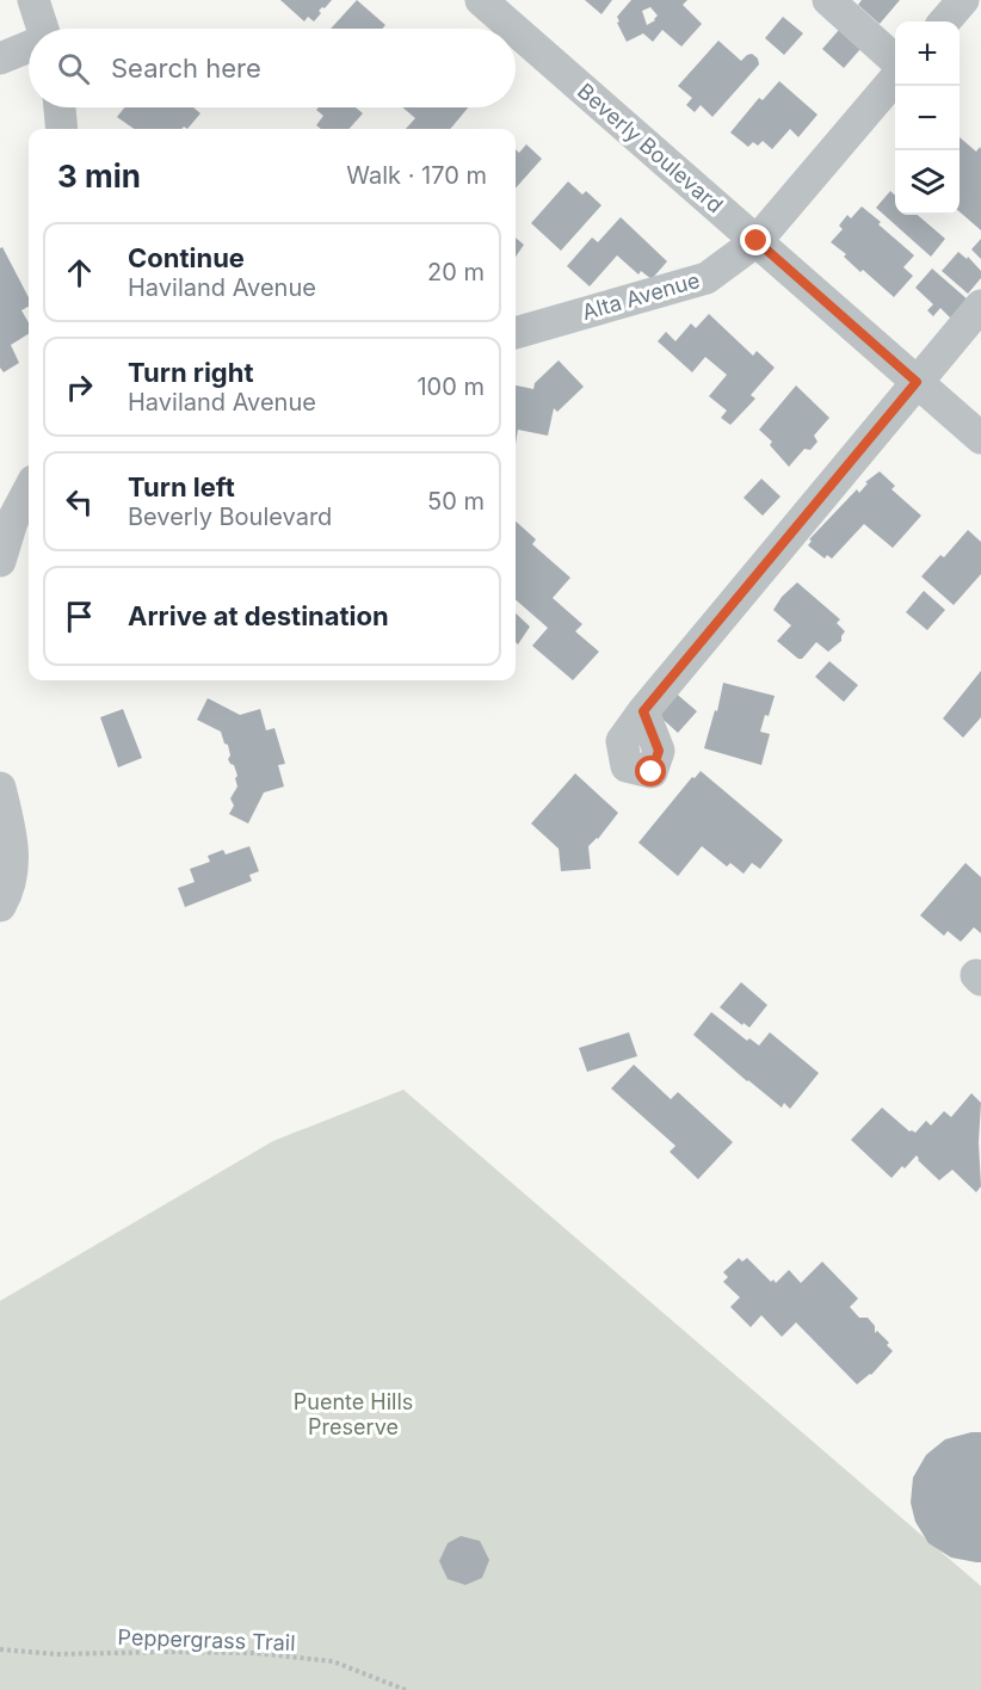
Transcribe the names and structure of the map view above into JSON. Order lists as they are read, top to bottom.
{
  "streets": {
    "street": ["Beverly Boulevard", "Alta Avenue"],
    "path": ["Peppergrass Trail"]
  },
  "crossings": [
    ["Beverly Boulevard", "Alta Avenue"]
  ],
  "parks": ["Puente Hills Preserve"],
  "page": {
    "map_buttons": ["+", "−"],
    "search": "Search here",
    "heading": ["3 min", "Walk · 170 m"],
    "list": [
      ["Continue", "Haviland Avenue", "20 m"],
      ["Turn right", "Haviland Avenue", "100 m"],
      ["Turn left", "Beverly Boulevard", "50 m"],
      "Arrive at destination"
    ]
  }
}
